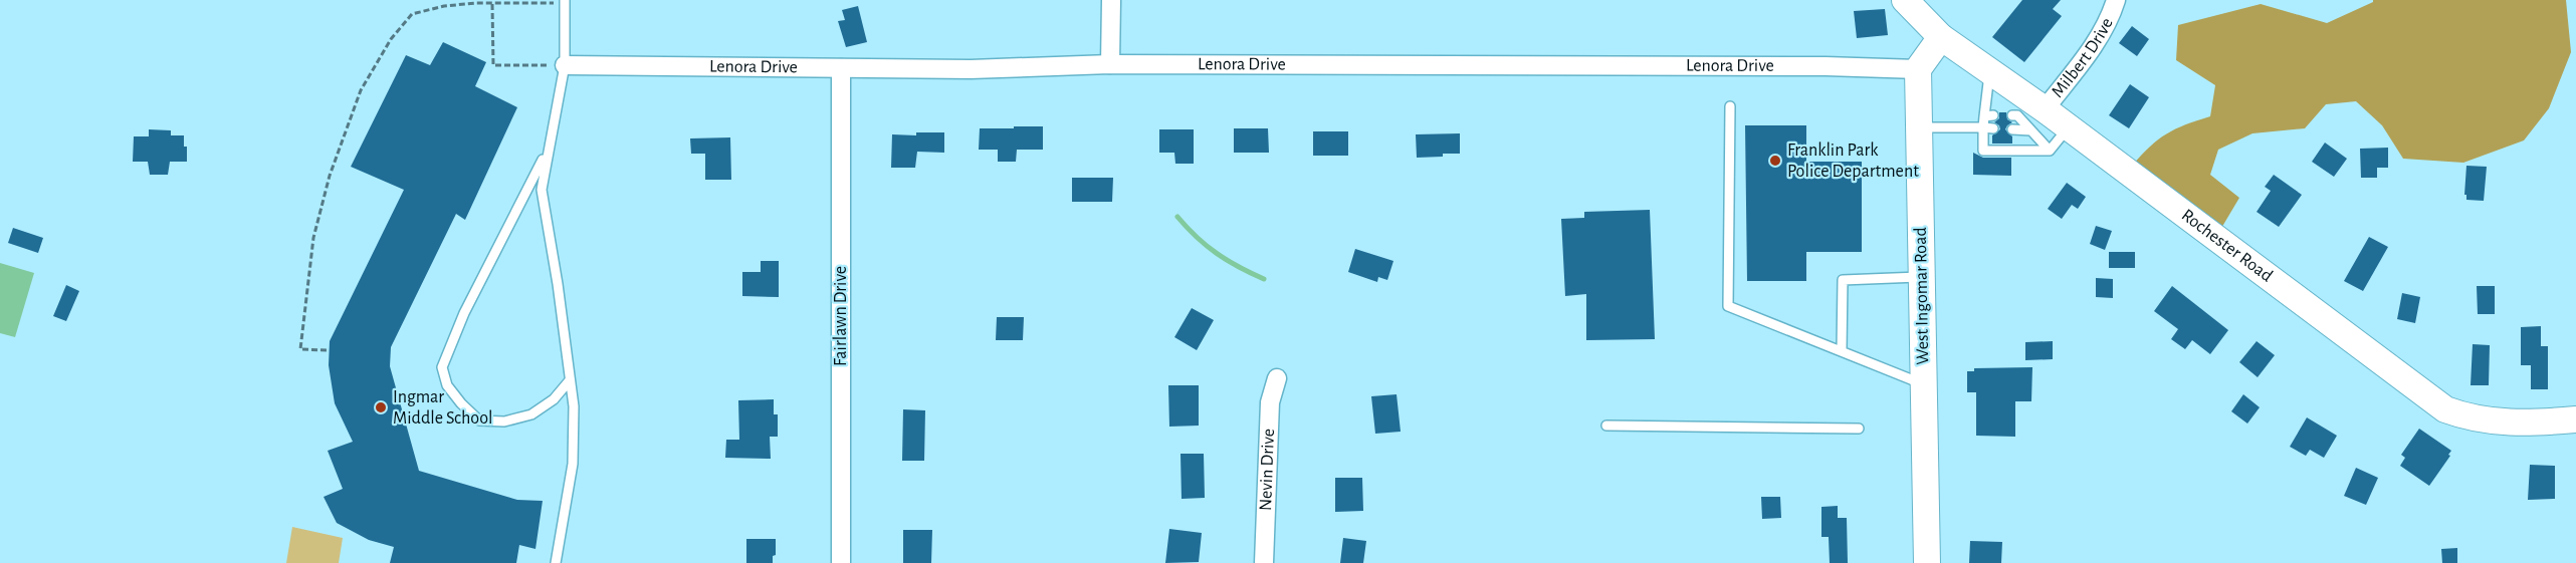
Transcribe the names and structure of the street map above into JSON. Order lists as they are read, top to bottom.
{
  "streets": {
    "street": [
      "Milbert Drive",
      "Lenora Drive",
      "Rochester Road",
      "West Ingomar Road",
      "Fairlawn Drive",
      "Nevin Drive"
    ]
  },
  "crossings": [
    ["Milbert Drive", "Rochester Road"],
    ["Lenora Drive", "West Ingomar Road"],
    ["Lenora Drive", "Fairlawn Drive"]
  ],
  "places": ["Franklin Park Police Department", "Ingmar Middle School"]
}
